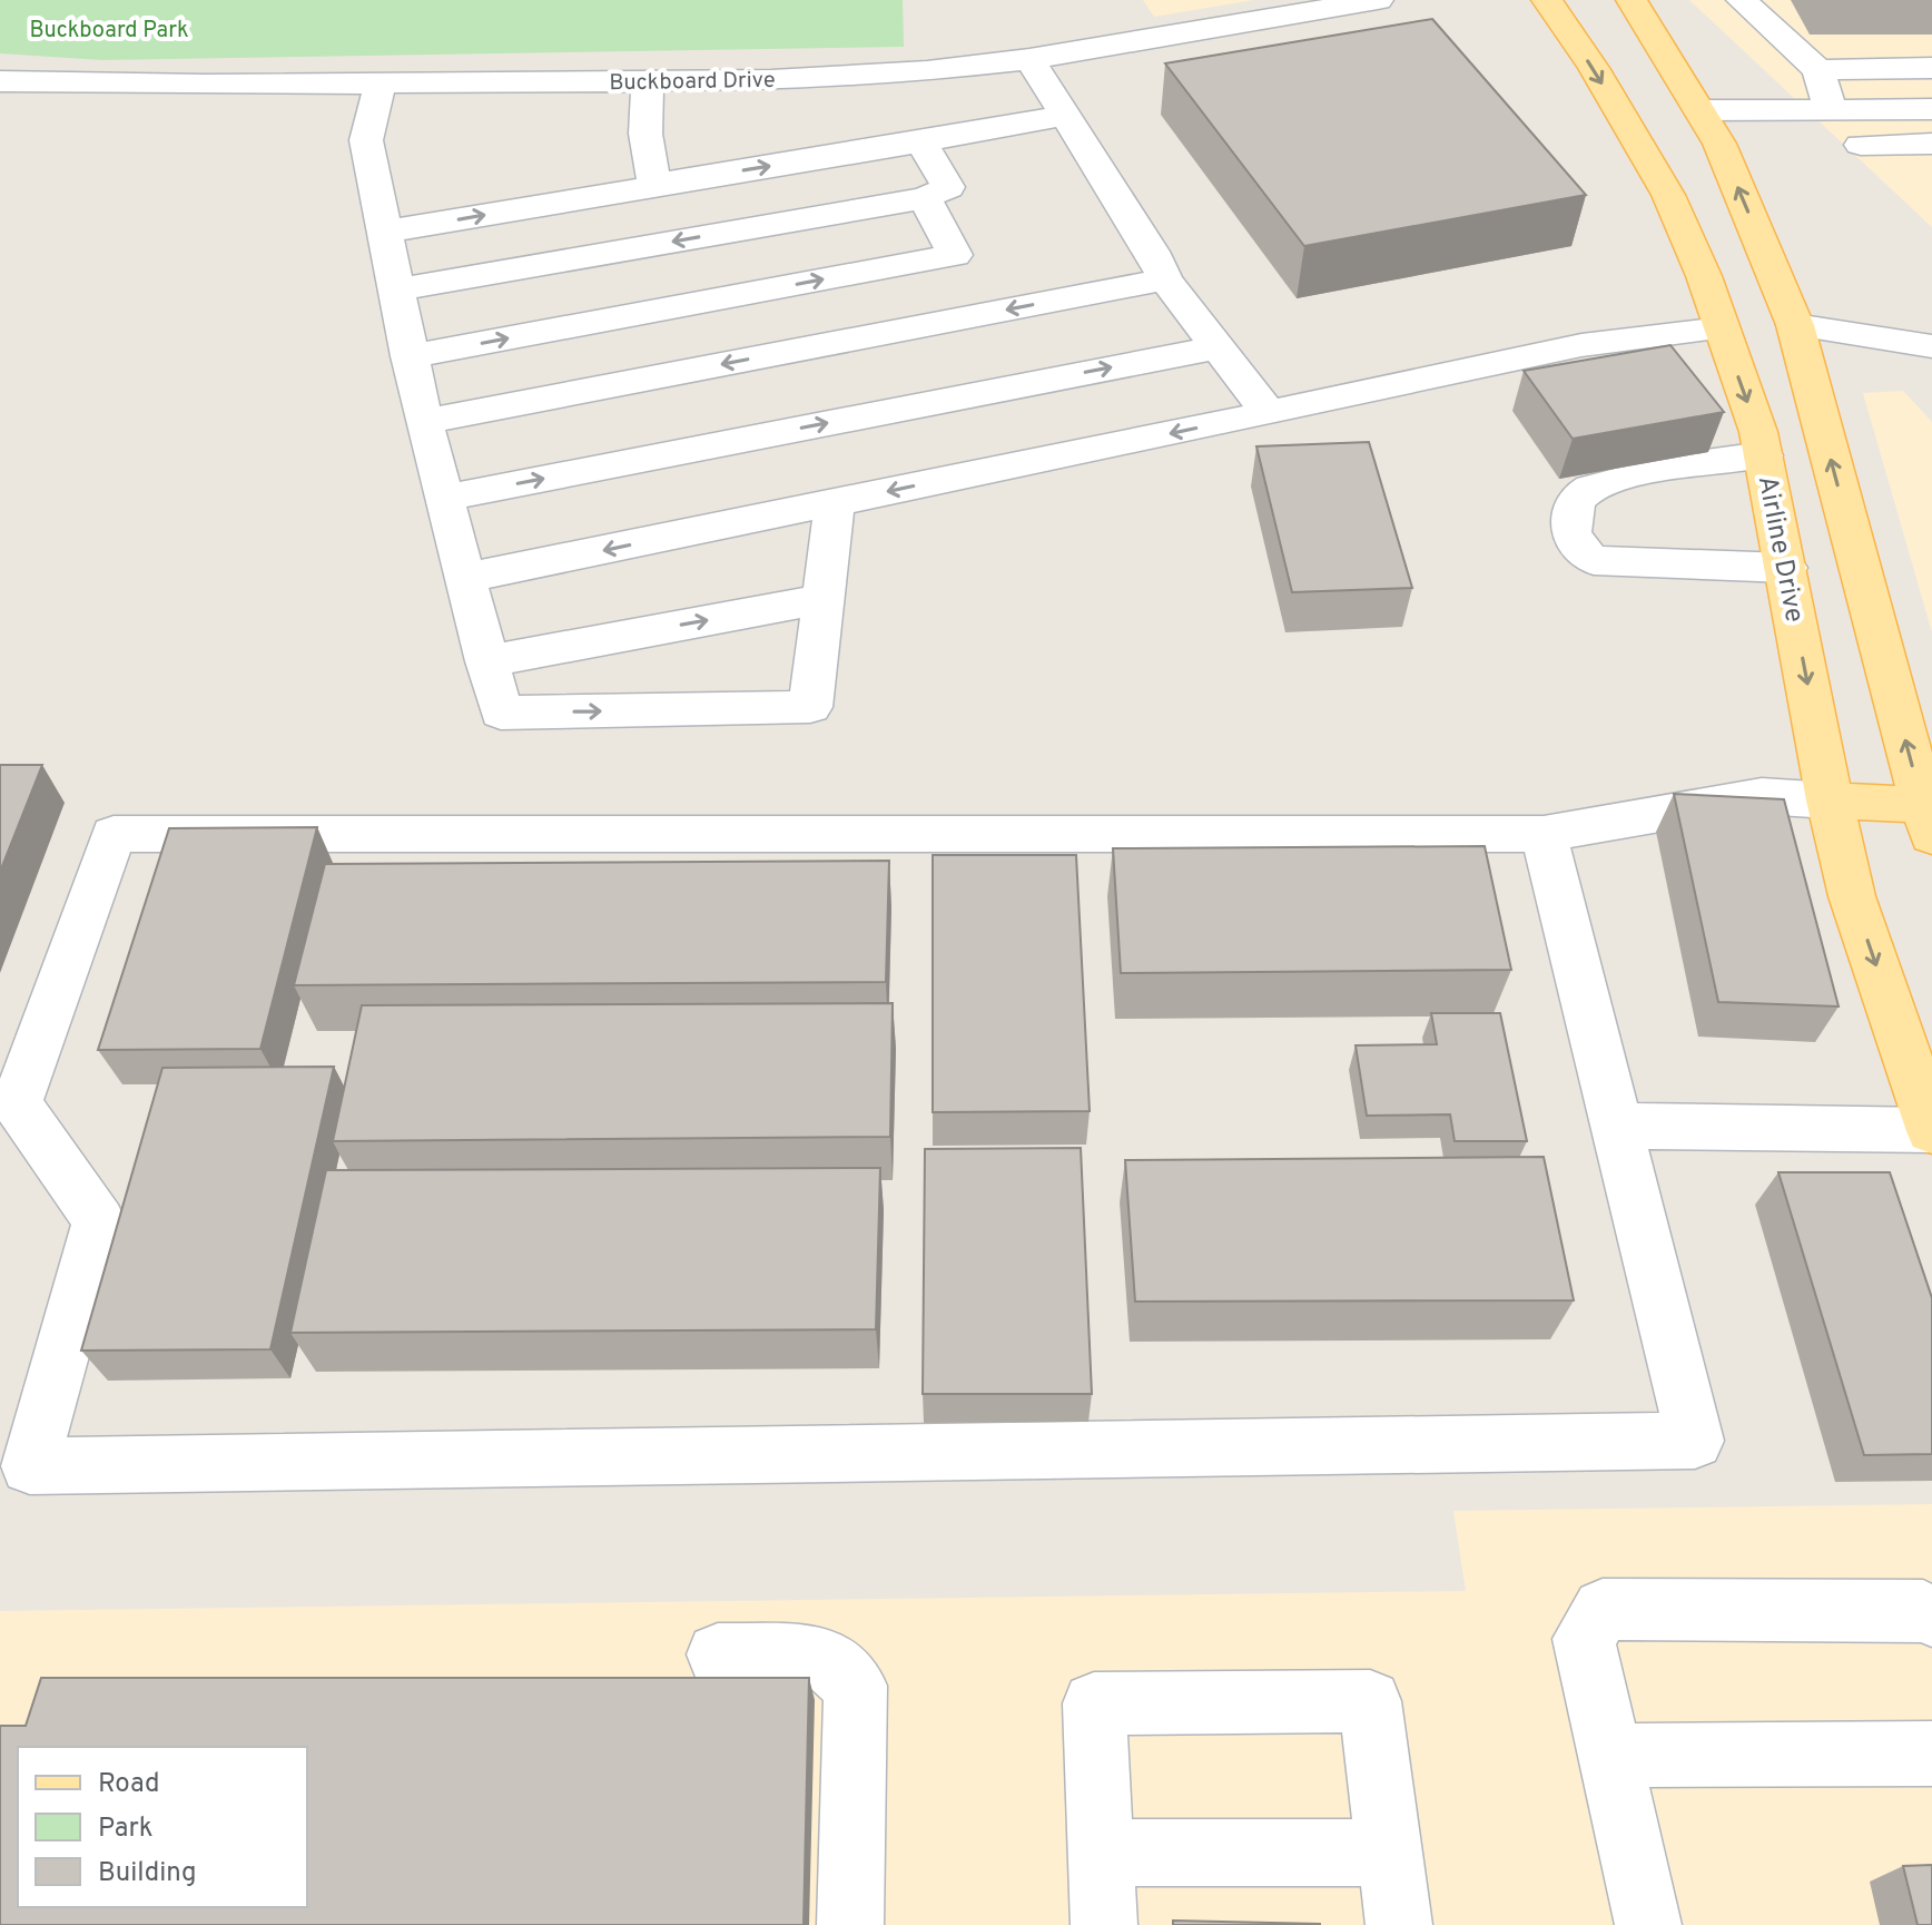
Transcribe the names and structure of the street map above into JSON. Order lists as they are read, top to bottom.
{
  "streets": {
    "main road": ["Airline Drive"],
    "street": ["Buckboard Drive"]
  },
  "parks": ["Buckboard Park"],
  "legend": ["Road", "Park", "Building"]
}
